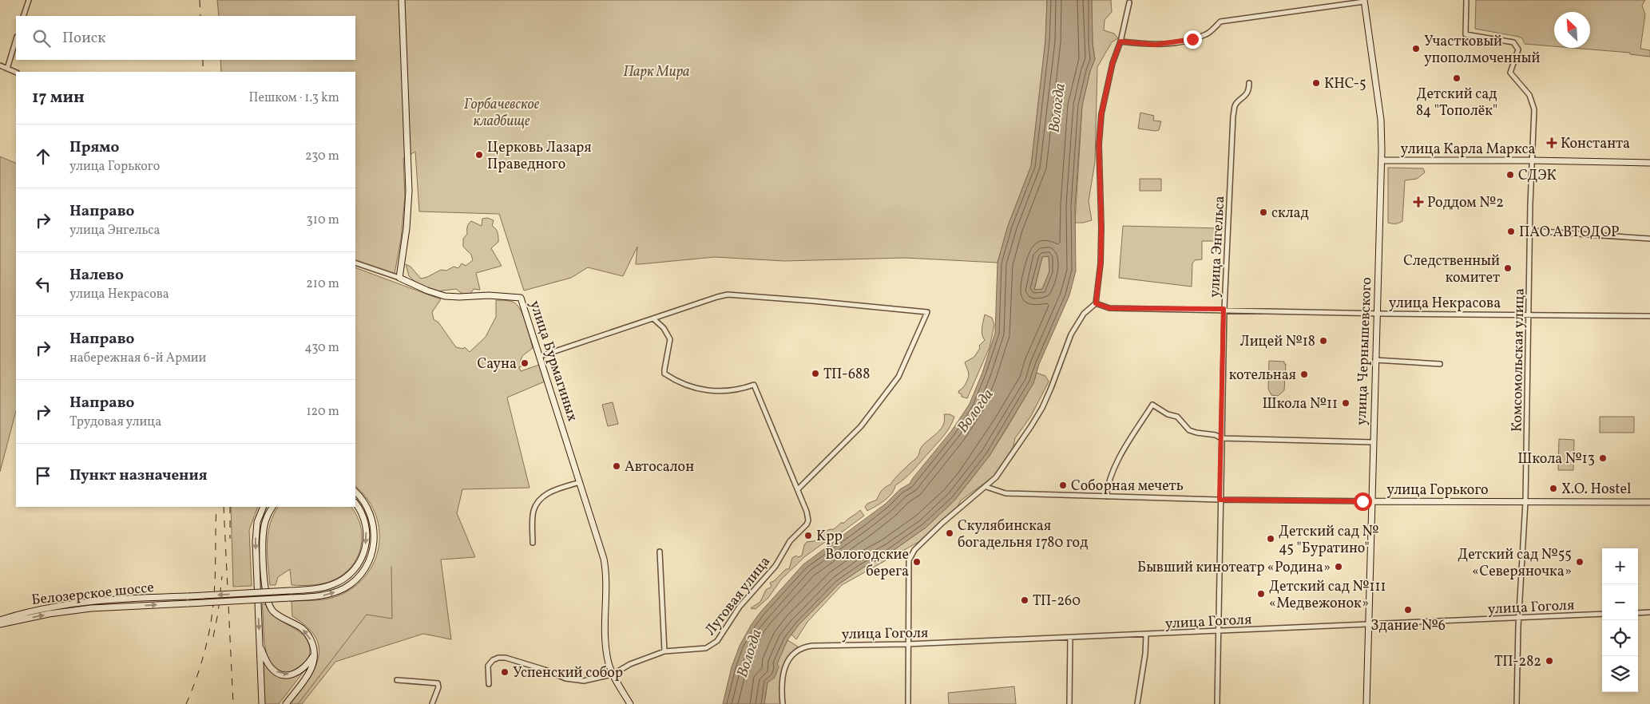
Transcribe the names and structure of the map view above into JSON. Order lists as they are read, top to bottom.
{
  "streets": {
    "main road": [
      "улица Карла Маркса",
      "улица Чернышевского",
      "улица Бурмагиных",
      "улица Горького",
      "Белозерское шоссе"
    ],
    "street": [
      "улица Энгельса",
      "улица Некрасова",
      "Комсомольская улица",
      "Луговая улица",
      "улица Гоголя"
    ]
  },
  "crossings": [
    ["улица Карла Маркса", "улица Чернышевского"],
    ["улица Карла Маркса", "Комсомольская улица"],
    ["улица Энгельса", "улица Некрасова"],
    ["улица Энгельса", "улица Горького"],
    ["улица Энгельса", "улица Гоголя"],
    ["улица Некрасова", "улица Чернышевского"],
    ["улица Некрасова", "Комсомольская улица"],
    ["улица Чернышевского", "улица Горького"],
    ["улица Чернышевского", "улица Гоголя"],
    ["Комсомольская улица", "улица Горького"],
    ["Комсомольская улица", "улица Гоголя"],
    ["улица Бурмагиных", "Луговая улица"]
  ],
  "water": ["Вологда"],
  "parks": ["Парк Мира", "Горбачевское кладбище"],
  "places": {
    "other": [
      "Участковый упополмоченный",
      "Детский сад 84 \"Тополёк\"",
      "КНС-5",
      "Церковь Лазаря Праведного",
      "СДЭК",
      "склад",
      "ПАО АВТОДОР",
      "Следственный комитет",
      "Лицей №18",
      "Сауна",
      "ТП-688",
      "котельная",
      "Школа №11",
      "Школа №13",
      "Автосалон",
      "Соборная мечеть",
      "X.O. Hostel",
      "Скулябинская богадельня 1780 год",
      "Kpp",
      "Детский сад № 45 \"Буратино\"",
      "Вологодские берега",
      "Детский сад №55 «Северяночка»",
      "Бывший кинотеатр «Родина»",
      "Детский сад №111 «Медвежонок»",
      "ТП-260",
      "Здание №6",
      "ТП-282",
      "Успенский собор"
    ],
    "health": ["Константа", "Роддом №2"]
  },
  "north": "top left",
  "page": {
    "search": "Поиск",
    "heading": ["17 мин", "Пешком · 1.3 km"],
    "list": [
      ["Прямо", "улица Горького", "230 m"],
      ["Направо", "улица Энгельса", "310 m"],
      ["Налево", "улица Некрасова", "210 m"],
      ["Направо", "набережная 6-й Армии", "430 m"],
      ["Направо", "Трудовая улица", "120 m"],
      "Пункт назначения"
    ],
    "map_buttons": ["+", "−"]
  }
}
